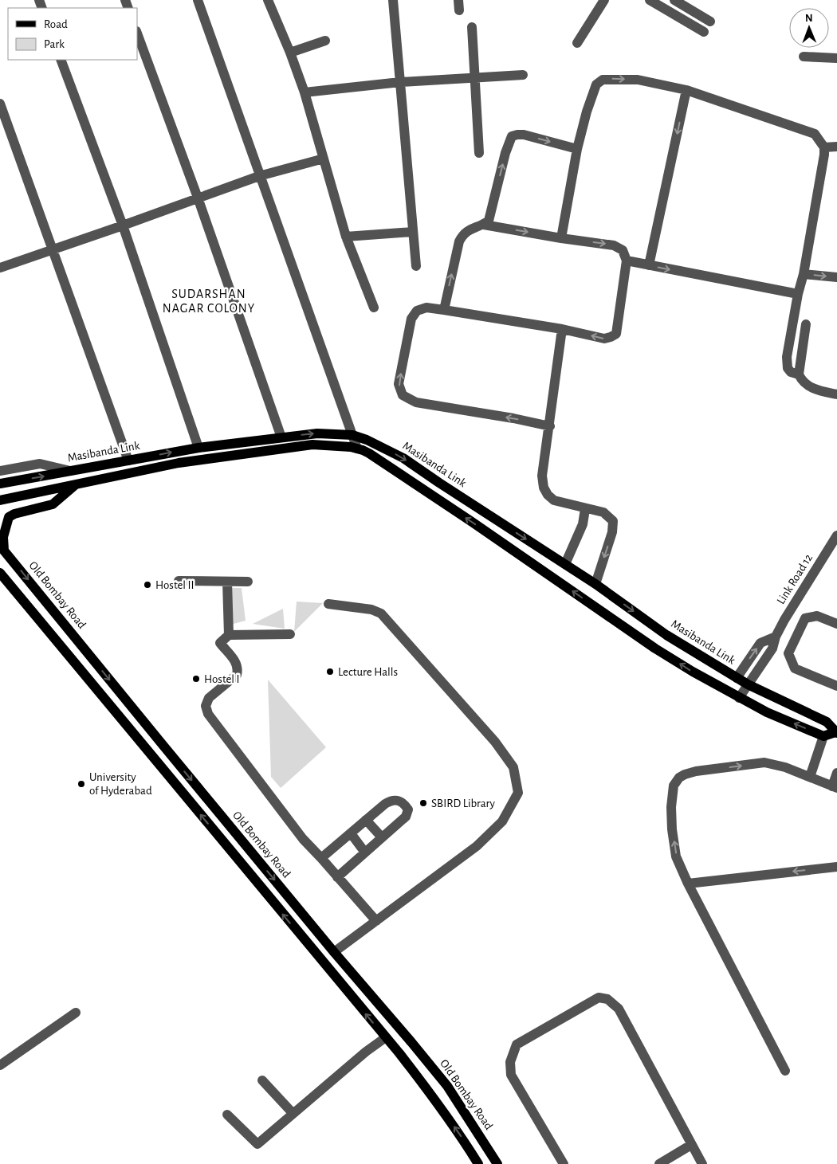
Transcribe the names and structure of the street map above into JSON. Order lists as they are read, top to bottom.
{
  "streets": {
    "main road": ["Masibanda Link", "Old Bombay Road"],
    "street": ["Link Road 12"]
  },
  "crossings": [
    ["Masibanda Link", "Link Road 12"]
  ],
  "districts": ["SUDARSHAN NAGAR COLONY"],
  "places": [
    "Hostel II",
    "Lecture Halls",
    "Hostel I",
    "University of Hyderabad",
    "SBIRD Library"
  ],
  "legend": ["Road", "Park"],
  "north": "top"
}
